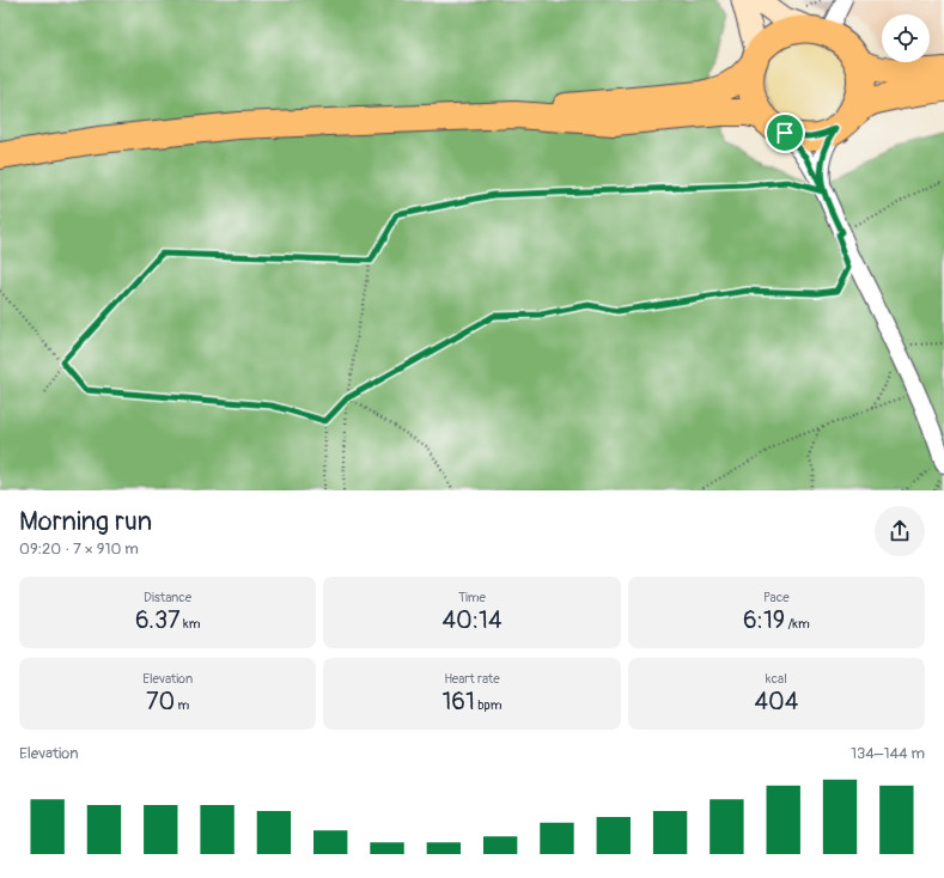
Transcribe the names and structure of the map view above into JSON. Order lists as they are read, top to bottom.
{
  "page": {
    "heading": ["Morning run", "09:20 · 7 × 910 m"],
    "stats": [
      ["Distance", "6.37 km"],
      ["Time", "40:14"],
      ["Pace", "6:19 /km"],
      ["Elevation", "70 m"],
      ["Heart rate", "161 bpm"],
      ["kcal", "404"]
    ],
    "chart": ["Elevation", "134–144 m"]
  }
}
